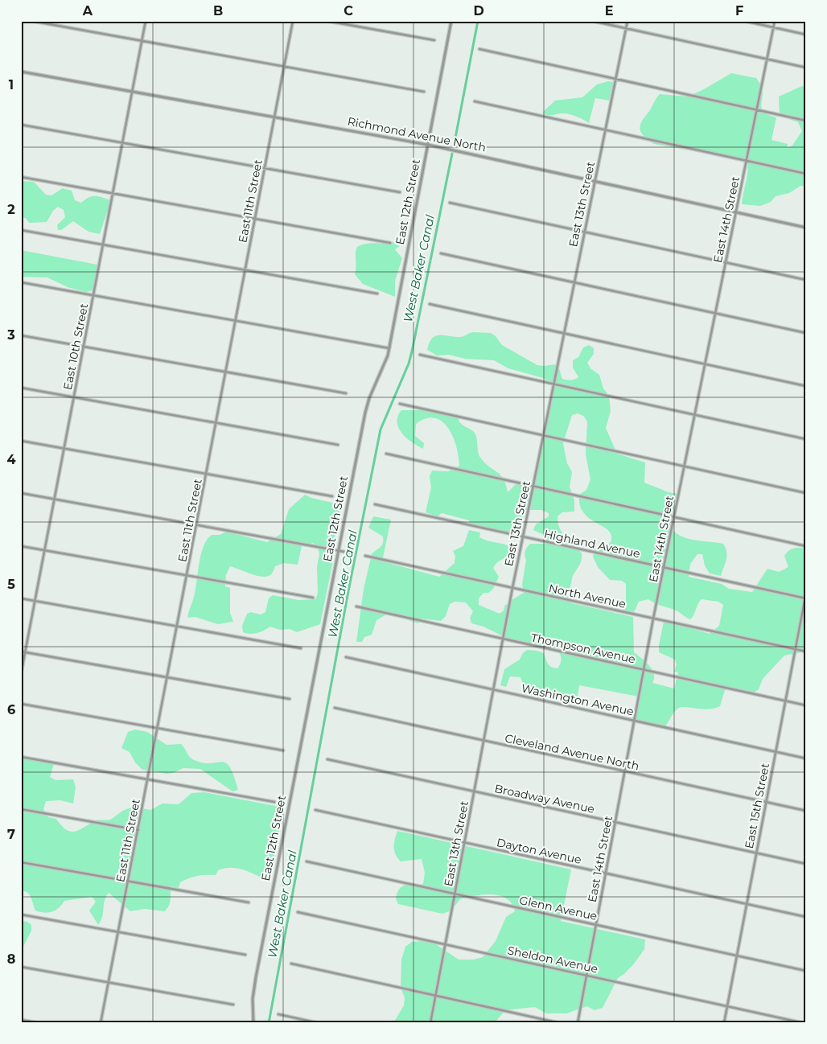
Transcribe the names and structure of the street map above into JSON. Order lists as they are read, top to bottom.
{
  "streets": {
    "street": [
      "Richmond Avenue North",
      "East 11th Street",
      "East 12th Street",
      "East 13th Street",
      "East 14th Street",
      "East 10th Street",
      "Highland Avenue",
      "North Avenue",
      "Thompson Avenue",
      "Washington Avenue",
      "Cleveland Avenue North",
      "Broadway Avenue",
      "East 15th Street",
      "Dayton Avenue",
      "Glenn Avenue",
      "Sheldon Avenue"
    ]
  },
  "crossings": [
    ["Richmond Avenue North", "East 11th Street"],
    ["Richmond Avenue North", "East 12th Street"],
    ["Richmond Avenue North", "East 13th Street"],
    ["Richmond Avenue North", "East 14th Street"],
    ["Richmond Avenue North", "East 10th Street"],
    ["East 13th Street", "Highland Avenue"],
    ["East 13th Street", "North Avenue"],
    ["East 13th Street", "Thompson Avenue"],
    ["East 13th Street", "Washington Avenue"],
    ["East 13th Street", "Cleveland Avenue North"],
    ["East 13th Street", "Broadway Avenue"],
    ["East 13th Street", "Dayton Avenue"],
    ["East 13th Street", "Glenn Avenue"],
    ["East 13th Street", "Sheldon Avenue"],
    ["East 14th Street", "Highland Avenue"],
    ["East 14th Street", "North Avenue"],
    ["East 14th Street", "Thompson Avenue"],
    ["East 14th Street", "Washington Avenue"],
    ["East 14th Street", "Cleveland Avenue North"],
    ["East 14th Street", "Broadway Avenue"],
    ["East 14th Street", "Dayton Avenue"],
    ["East 14th Street", "Glenn Avenue"],
    ["East 14th Street", "Sheldon Avenue"],
    ["Highland Avenue", "East 15th Street"],
    ["North Avenue", "East 15th Street"],
    ["Thompson Avenue", "East 15th Street"],
    ["Washington Avenue", "East 15th Street"],
    ["Cleveland Avenue North", "East 15th Street"],
    ["Broadway Avenue", "East 15th Street"],
    ["East 15th Street", "Dayton Avenue"],
    ["East 15th Street", "Glenn Avenue"],
    ["East 15th Street", "Sheldon Avenue"]
  ],
  "water": ["West Baker Canal"],
  "grid": {
    "columns": [
      "A",
      "B",
      "C",
      "D",
      "E",
      "F"
    ],
    "rows": [
      "1",
      "2",
      "3",
      "4",
      "5",
      "6",
      "7",
      "8"
    ]
  }
}
